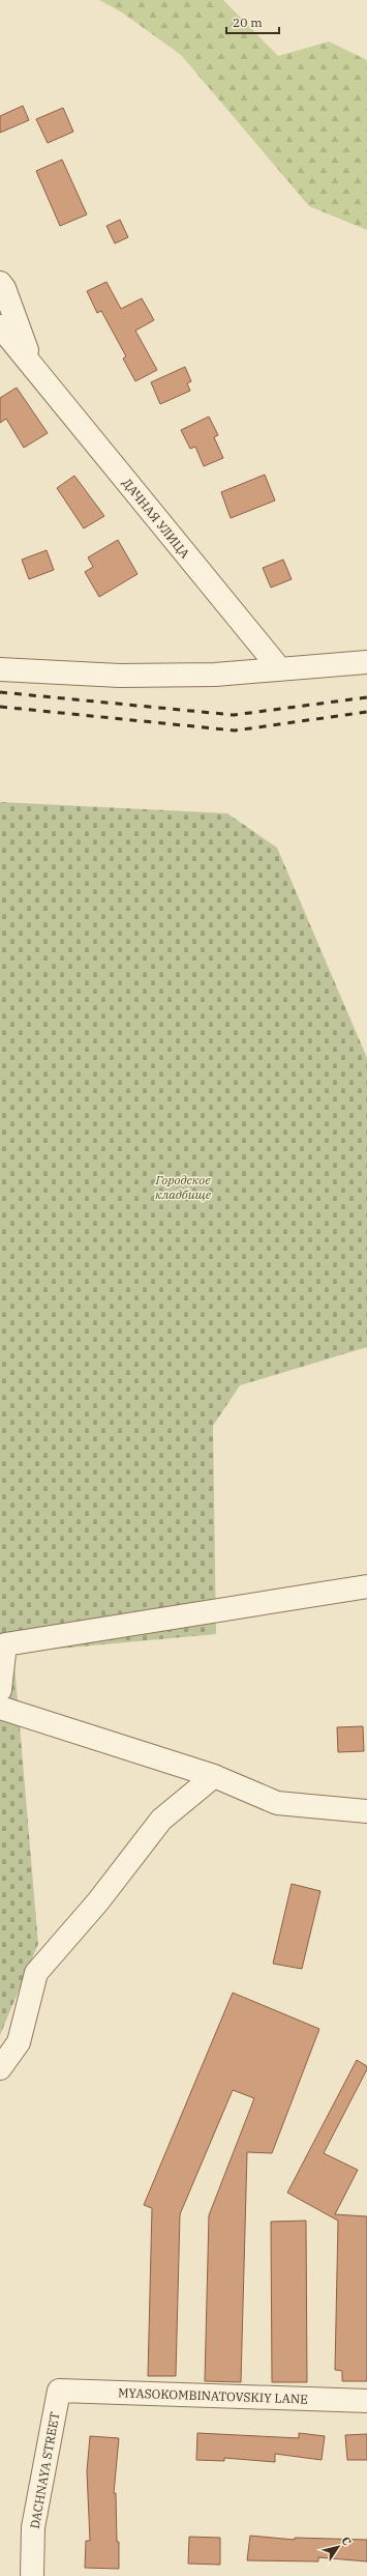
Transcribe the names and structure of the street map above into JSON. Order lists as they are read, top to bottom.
{
  "streets": {
    "street": ["ДАЧНАЯ УЛИЦА", "MYASOKOMBINATOVSKIY LANE", "DACHNAYA STREET"]
  },
  "crossings": [
    ["MYASOKOMBINATOVSKIY LANE", "DACHNAYA STREET"]
  ],
  "parks": ["Городское кладбище"],
  "scale_bar": "20 m",
  "north": "top right"
}
